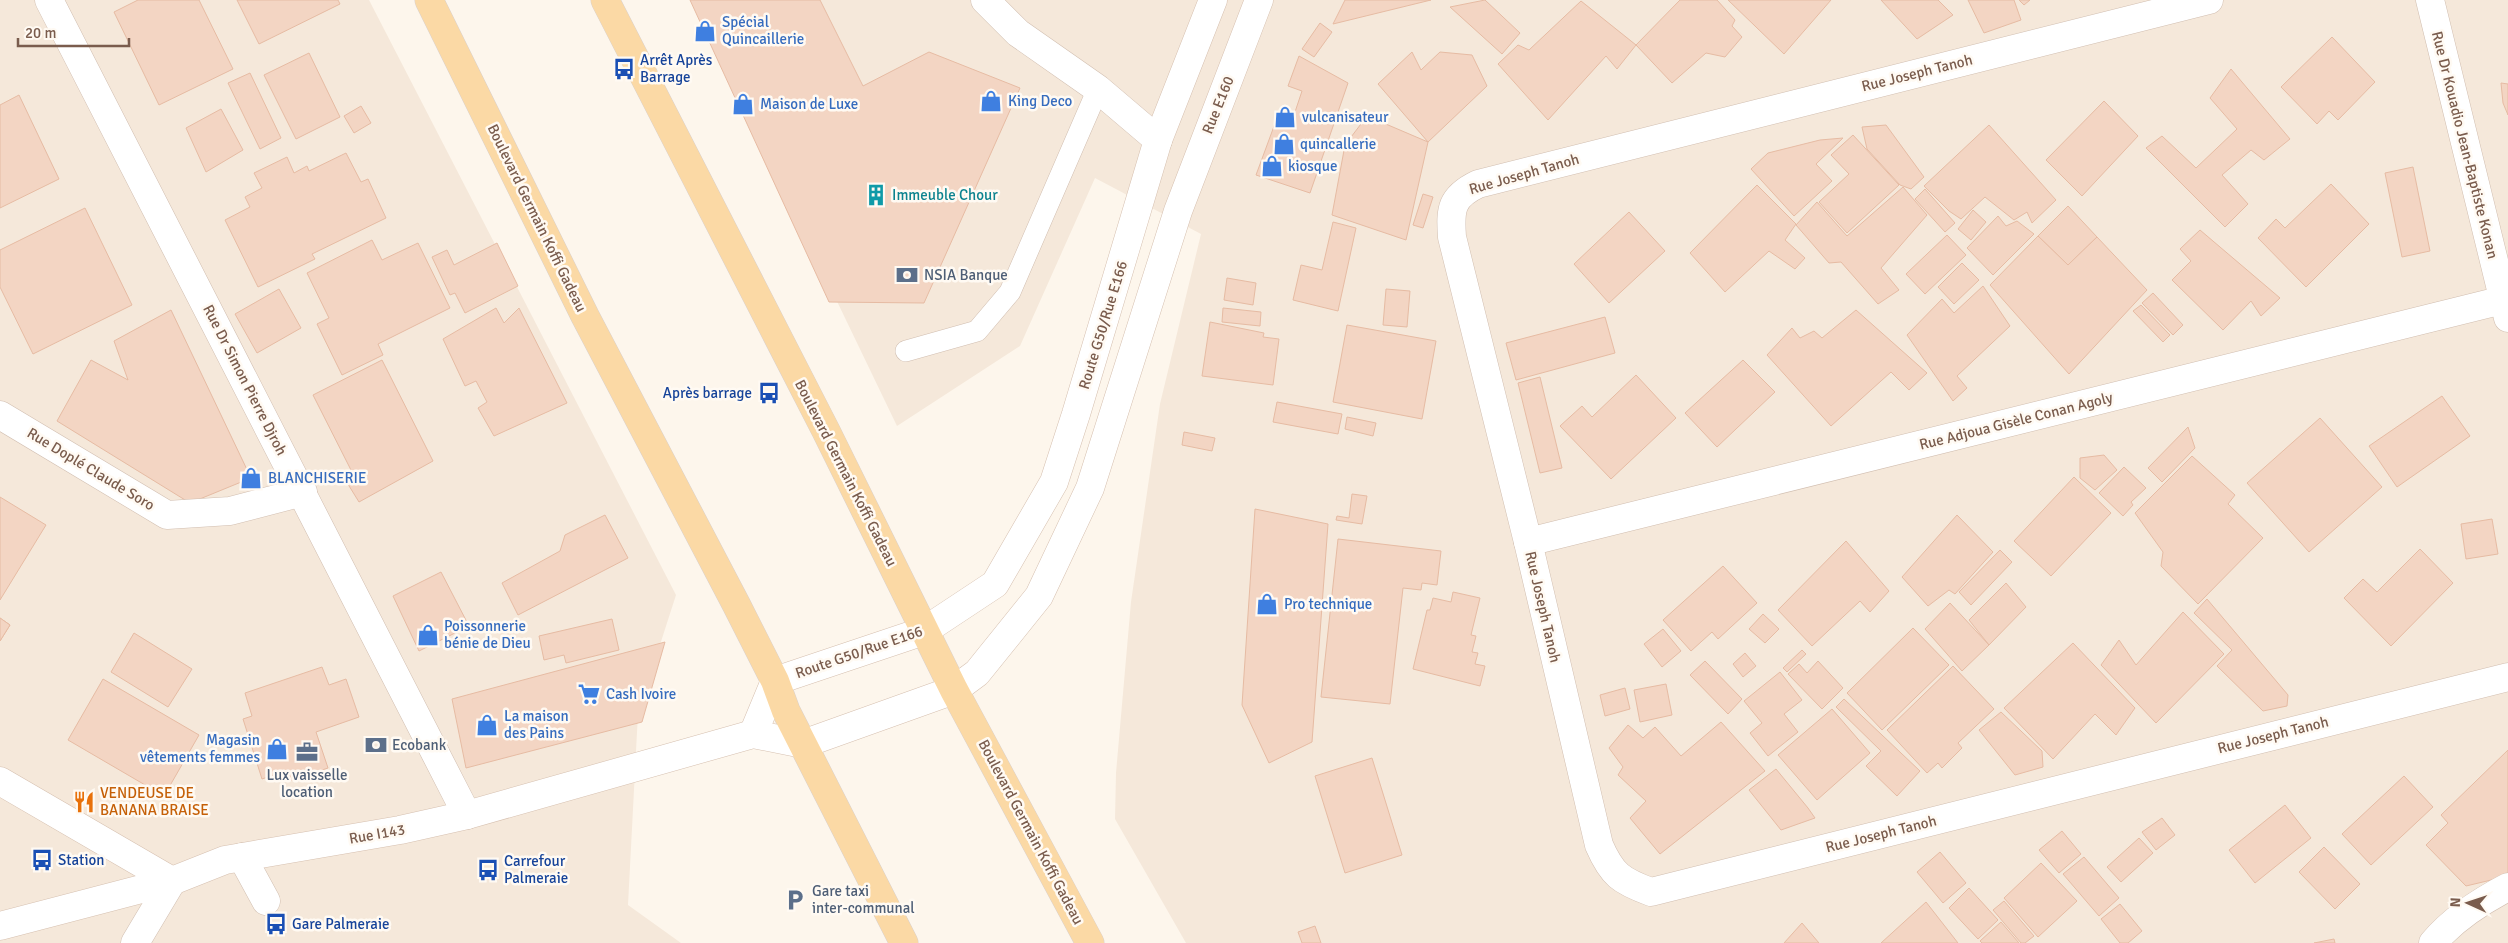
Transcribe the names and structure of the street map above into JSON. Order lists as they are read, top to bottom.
{
  "streets": {
    "main road": ["Boulevard Germain Koffi Gadeau"],
    "street": [
      "Rue Joseph Tanoh",
      "Rue E160",
      "Rue Dr Kouadio Jean-Baptiste Konan",
      "Route G50/Rue E166",
      "Rue Dr Simon Pierre Djroh",
      "Rue Adjoua Gisèle Conan Agoly",
      "Rue Doplé Claude Soro",
      "Rue I143"
    ]
  },
  "crossings": [
    ["Rue Joseph Tanoh", "Rue Adjoua Gisèle Conan Agoly"],
    ["Rue Dr Kouadio Jean-Baptiste Konan", "Rue Adjoua Gisèle Conan Agoly"],
    ["Boulevard Germain Koffi Gadeau", "Route G50/Rue E166"],
    ["Route G50/Rue E166", "Rue I143"],
    ["Rue Dr Simon Pierre Djroh", "Rue Doplé Claude Soro"],
    ["Rue Dr Simon Pierre Djroh", "Rue I143"]
  ],
  "places": {
    "shop": [
      "Spécial Quincaillerie",
      "King Deco",
      "Maison de Luxe",
      "vulcanisateur",
      "quincallerie",
      "kiosque",
      "BLANCHISERIE",
      "Pro technique",
      "Poissonnerie bénie de Dieu",
      "La maison des Pains",
      "Magasin vêtements femmes"
    ],
    "bus stop": [
      "Arrêt Après Barrage",
      "Après barrage",
      "Station",
      "Carrefour Palmeraie",
      "Gare Palmeraie"
    ],
    "building": ["Immeuble Chour"],
    "bank": ["NSIA Banque", "Ecobank"],
    "supermarket": ["Cash Ivoire"],
    "office": ["Lux vaisselle location"],
    "restaurant": ["VENDEUSE DE BANANA BRAISE"],
    "parking": ["Gare taxi inter-communal"]
  },
  "scale_bar": "20 m",
  "north": "left"
}
